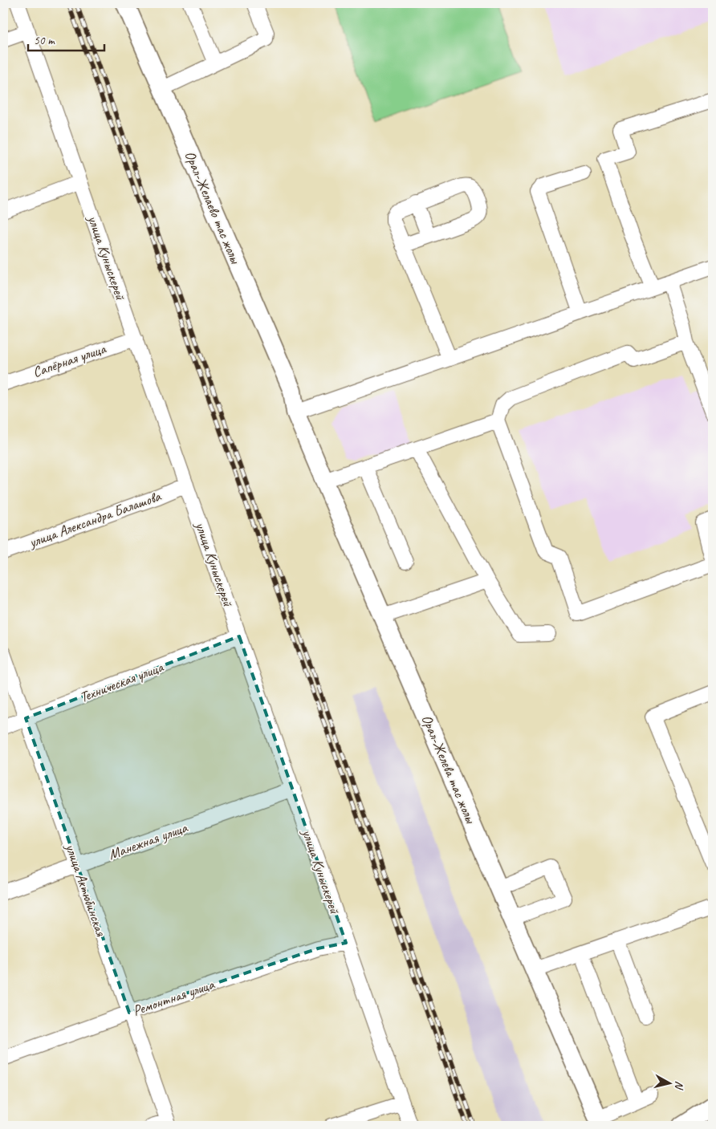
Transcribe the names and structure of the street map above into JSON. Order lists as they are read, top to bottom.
{
  "streets": {
    "main road": ["Орал-Желаево тас жолы", "Орал-Желева тас жолы"],
    "street": [
      "улица Куныскерей",
      "Сапёрная улица",
      "улица Александра Балашова",
      "Техническая улица",
      "Манежная улица",
      "улица Актюбинская",
      "Ремонтная улица"
    ]
  },
  "crossings": [
    ["Орал-Желаево тас жолы", "Орал-Желева тас жолы"],
    ["улица Куныскерей", "Сапёрная улица"],
    ["улица Куныскерей", "улица Александра Балашова"],
    ["улица Куныскерей", "Техническая улица"],
    ["улица Куныскерей", "Манежная улица"],
    ["улица Куныскерей", "Ремонтная улица"],
    ["Техническая улица", "улица Актюбинская"],
    ["Манежная улица", "улица Актюбинская"],
    ["улица Актюбинская", "Ремонтная улица"]
  ],
  "scale_bar": "50 m",
  "north": "right"
}
